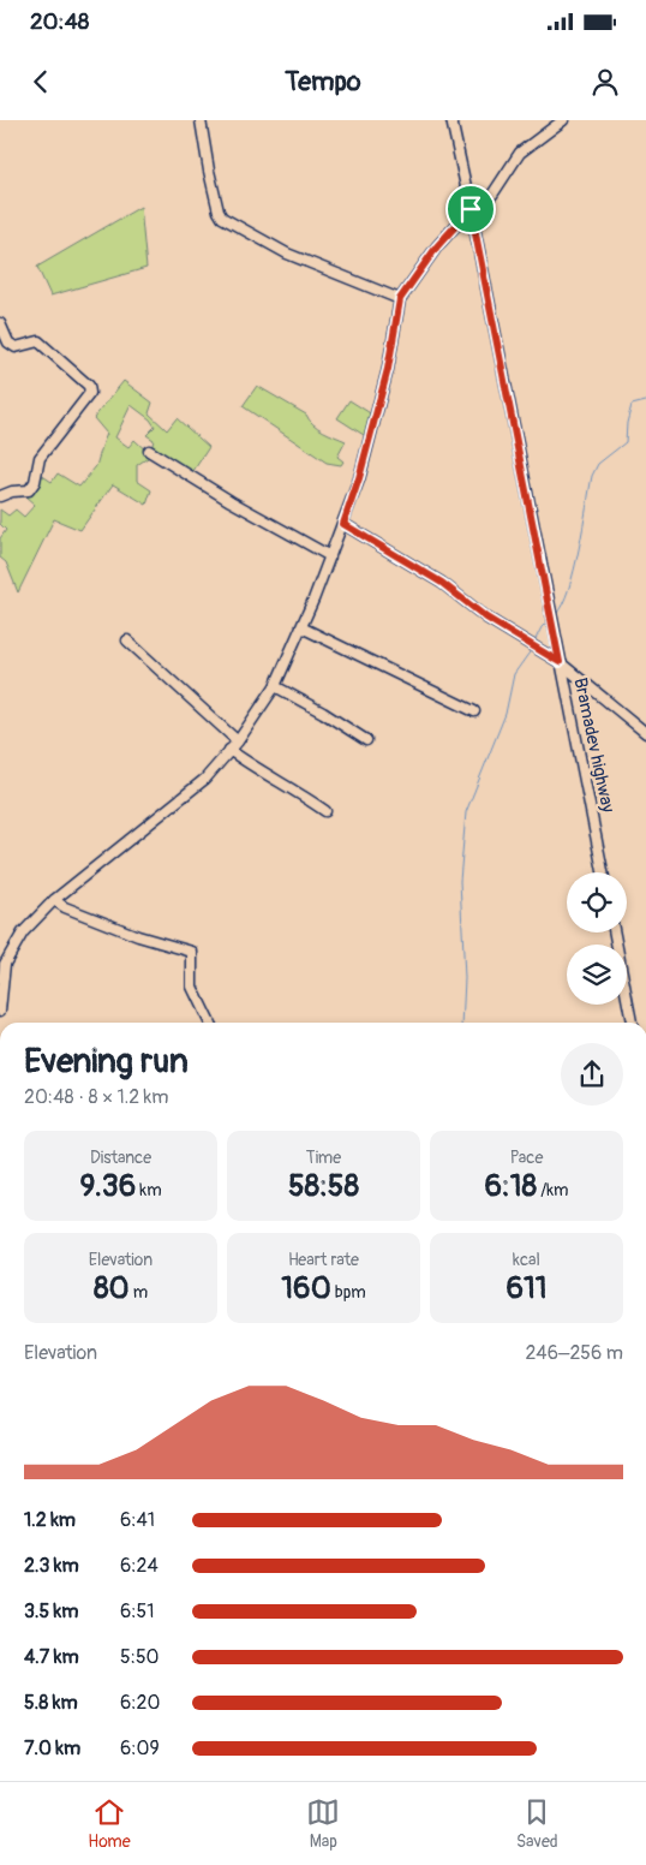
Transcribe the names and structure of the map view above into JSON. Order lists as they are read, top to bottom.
{
  "streets": {
    "street": ["Bramadev highway"]
  },
  "page": {
    "status": "20:48",
    "header": "Tempo",
    "heading": ["Evening run", "20:48 · 8 × 1.2 km"],
    "stats": [
      ["Distance", "9.36 km"],
      ["Time", "58:58"],
      ["Pace", "6:18 /km"],
      ["Elevation", "80 m"],
      ["Heart rate", "160 bpm"],
      ["kcal", "611"]
    ],
    "chart": ["Elevation", "246–256 m"],
    "list": [
      {
        "name": "1.2 km",
        "note": "6:41"
      },
      {
        "name": "2.3 km",
        "note": "6:24"
      },
      {
        "name": "3.5 km",
        "note": "6:51"
      },
      {
        "name": "4.7 km",
        "note": "5:50"
      },
      {
        "name": "5.8 km",
        "note": "6:20"
      },
      {
        "name": "7.0 km",
        "note": "6:09"
      }
    ],
    "tabs": ["Home", "Map", "Saved"]
  }
}
